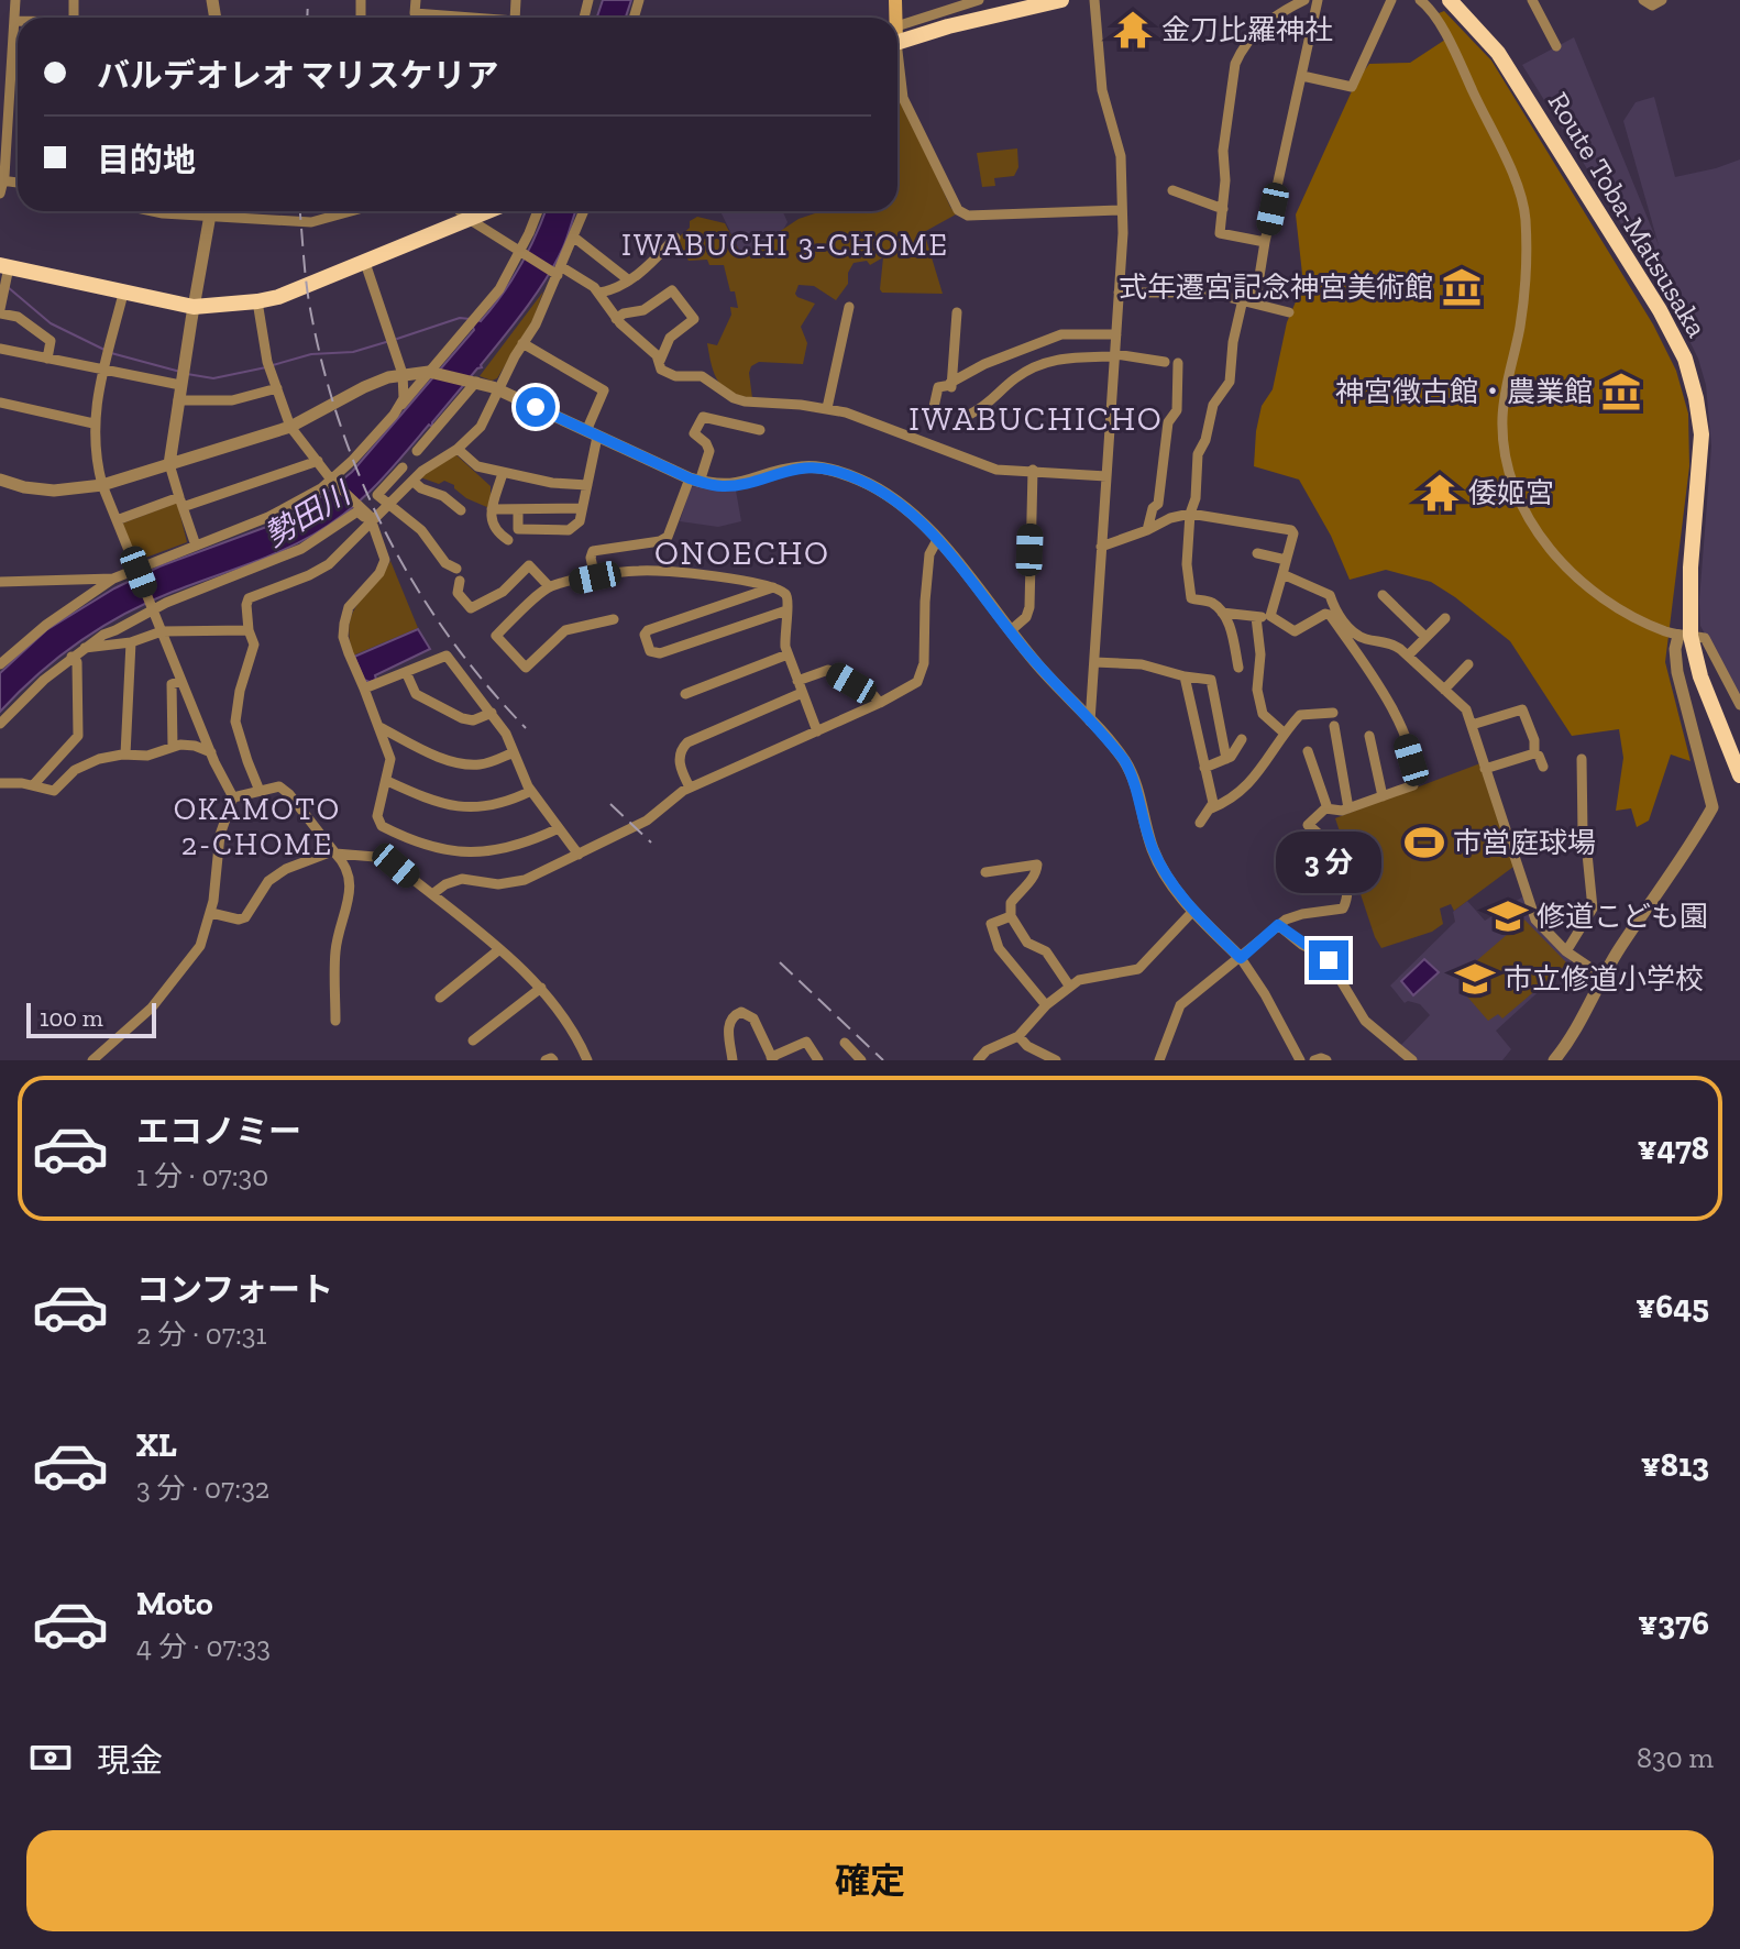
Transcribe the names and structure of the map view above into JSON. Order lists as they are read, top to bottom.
{
  "streets": {
    "main road": ["Route Toba-Matsusaka"]
  },
  "districts": [
    "IWABUCHI 3-CHOME",
    "IWABUCHICHO",
    "ONOECHO",
    "OKAMOTO 2-CHOME"
  ],
  "water": ["勢田川"],
  "places": {
    "temple": ["金刀比羅神社", "倭姬宮"],
    "museum": ["式年遷宮記念神宮美術館", "神宮徴古館・農業館"],
    "sports": ["市営庭球場"],
    "school or university": ["修道こども園", "市立修道小学校"]
  },
  "scale_bar": "100 m",
  "page": {
    "banner": ["バルデオレオ マリスケリア", "目的地"],
    "bubble": "3 分",
    "scale": "100 m",
    "list": [
      {
        "name": "エコノミー",
        "note": "1 分 · 07:30",
        "value": "¥478"
      },
      {
        "name": "コンフォート",
        "note": "2 分 · 07:31",
        "value": "¥645"
      },
      {
        "name": "XL",
        "note": "3 分 · 07:32",
        "value": "¥813"
      },
      {
        "name": "Moto",
        "note": "4 分 · 07:33",
        "value": "¥376"
      }
    ],
    "pay": ["現金", "830 m"],
    "buttons": "確定"
  }
}
